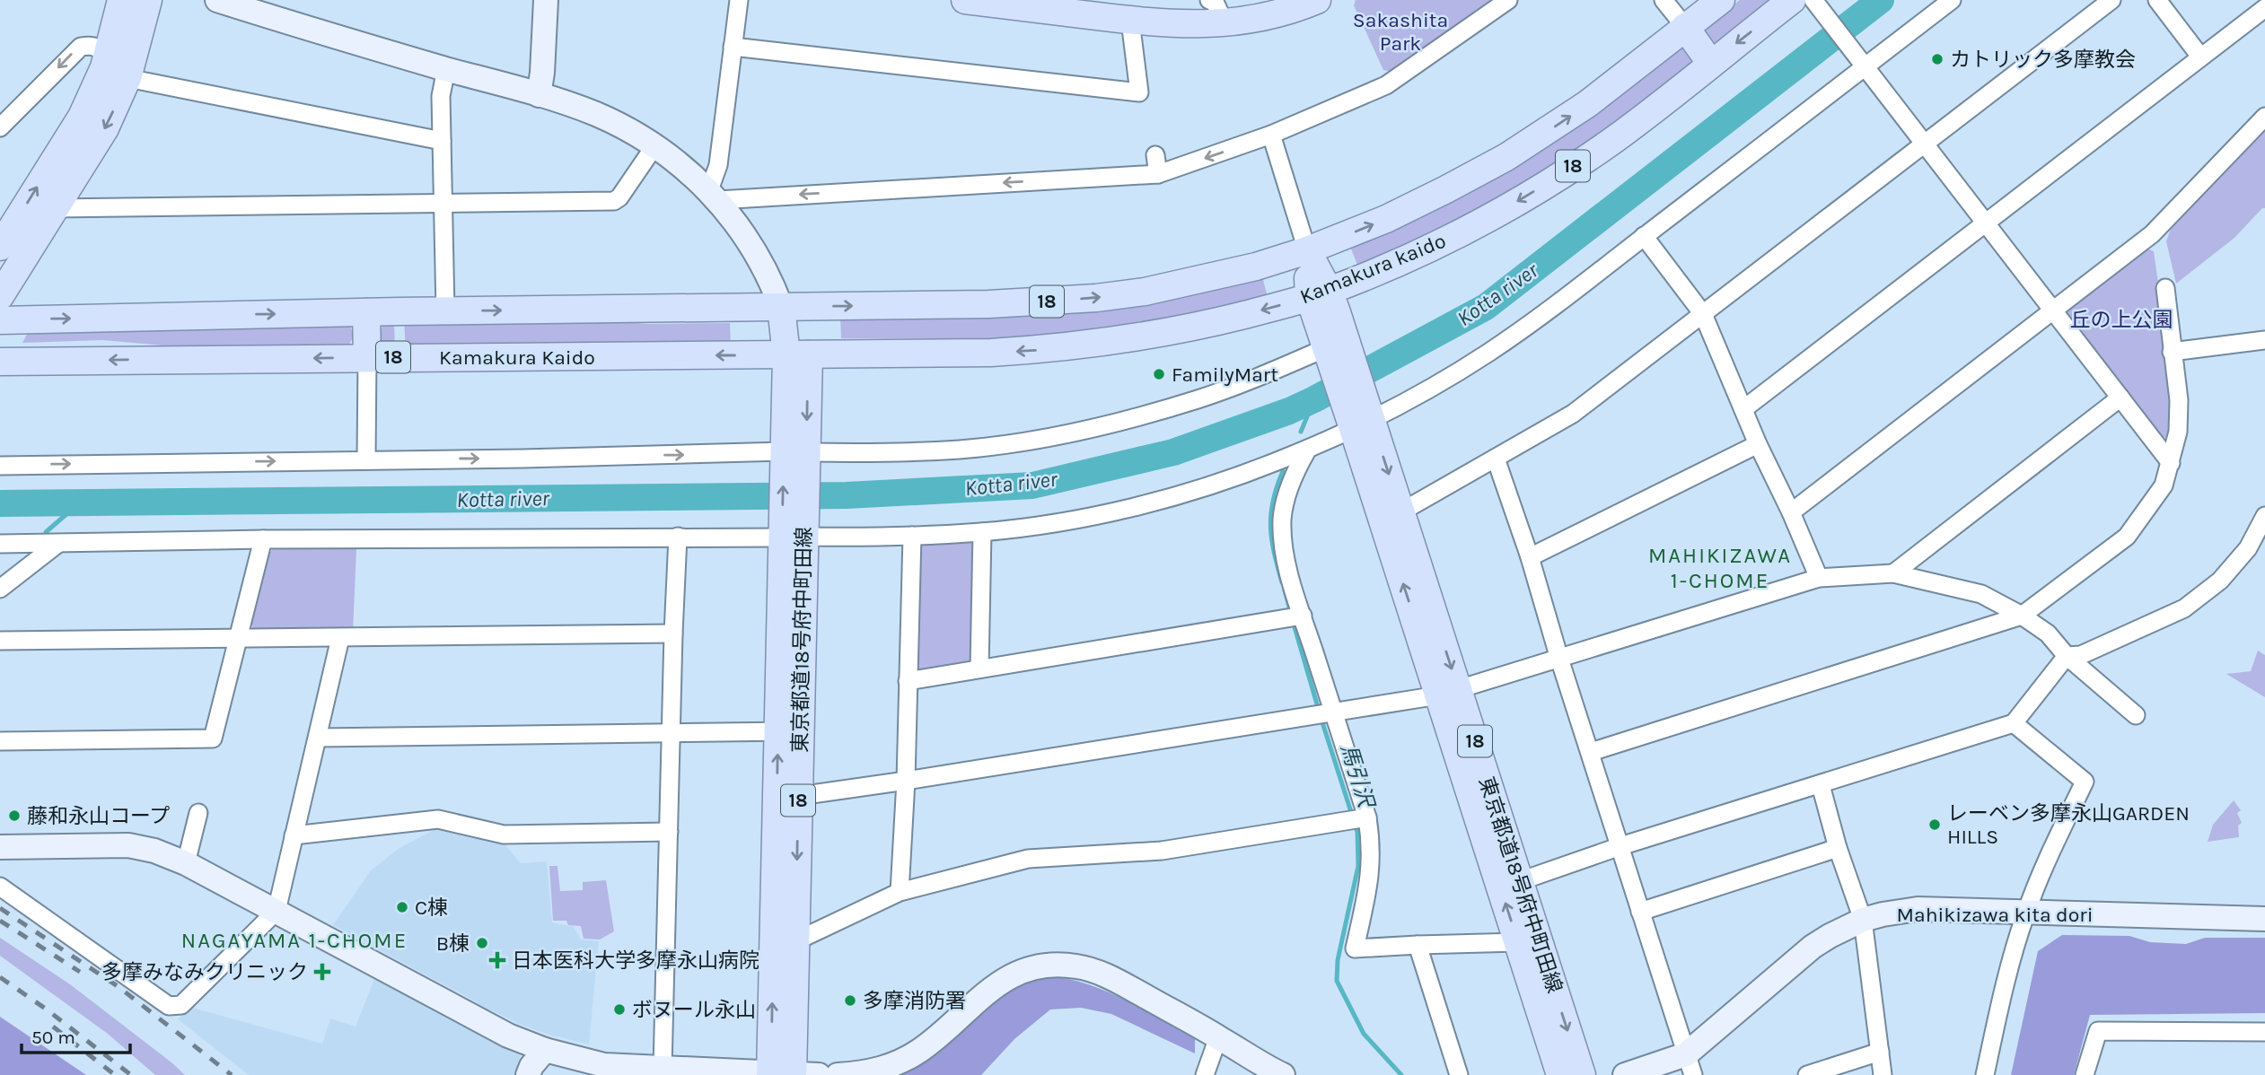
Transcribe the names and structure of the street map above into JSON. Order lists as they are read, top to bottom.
{
  "streets": {
    "main road": [
      "18",
      "Kamakura kaido",
      "Kamakura Kaido",
      "東京都道18号府中町田線"
    ],
    "street": ["Mahikizawa kita dori"]
  },
  "crossings": [
    ["18", "Kamakura kaido"],
    ["18", "東京都道18号府中町田線"],
    ["Kamakura kaido", "Kamakura Kaido"],
    ["Kamakura kaido", "東京都道18号府中町田線"],
    ["Kamakura Kaido", "東京都道18号府中町田線"]
  ],
  "districts": ["MAHIKIZAWA 1-CHOME", "NAGAYAMA 1-CHOME"],
  "water": ["Kotta river", "馬引沢"],
  "parks": ["Sakashita Park", "丘の上公園"],
  "places": {
    "other": [
      "カトリック多摩教会",
      "FamilyMart",
      "藤和永山コープ",
      "レーベン多摩永山GARDEN HILLS",
      "C棟",
      "B棟",
      "多摩消防署",
      "ボヌール永山"
    ],
    "health": ["日本医科大学多摩永山病院", "多摩みなみクリニック"]
  },
  "scale_bar": "50 m"
}
